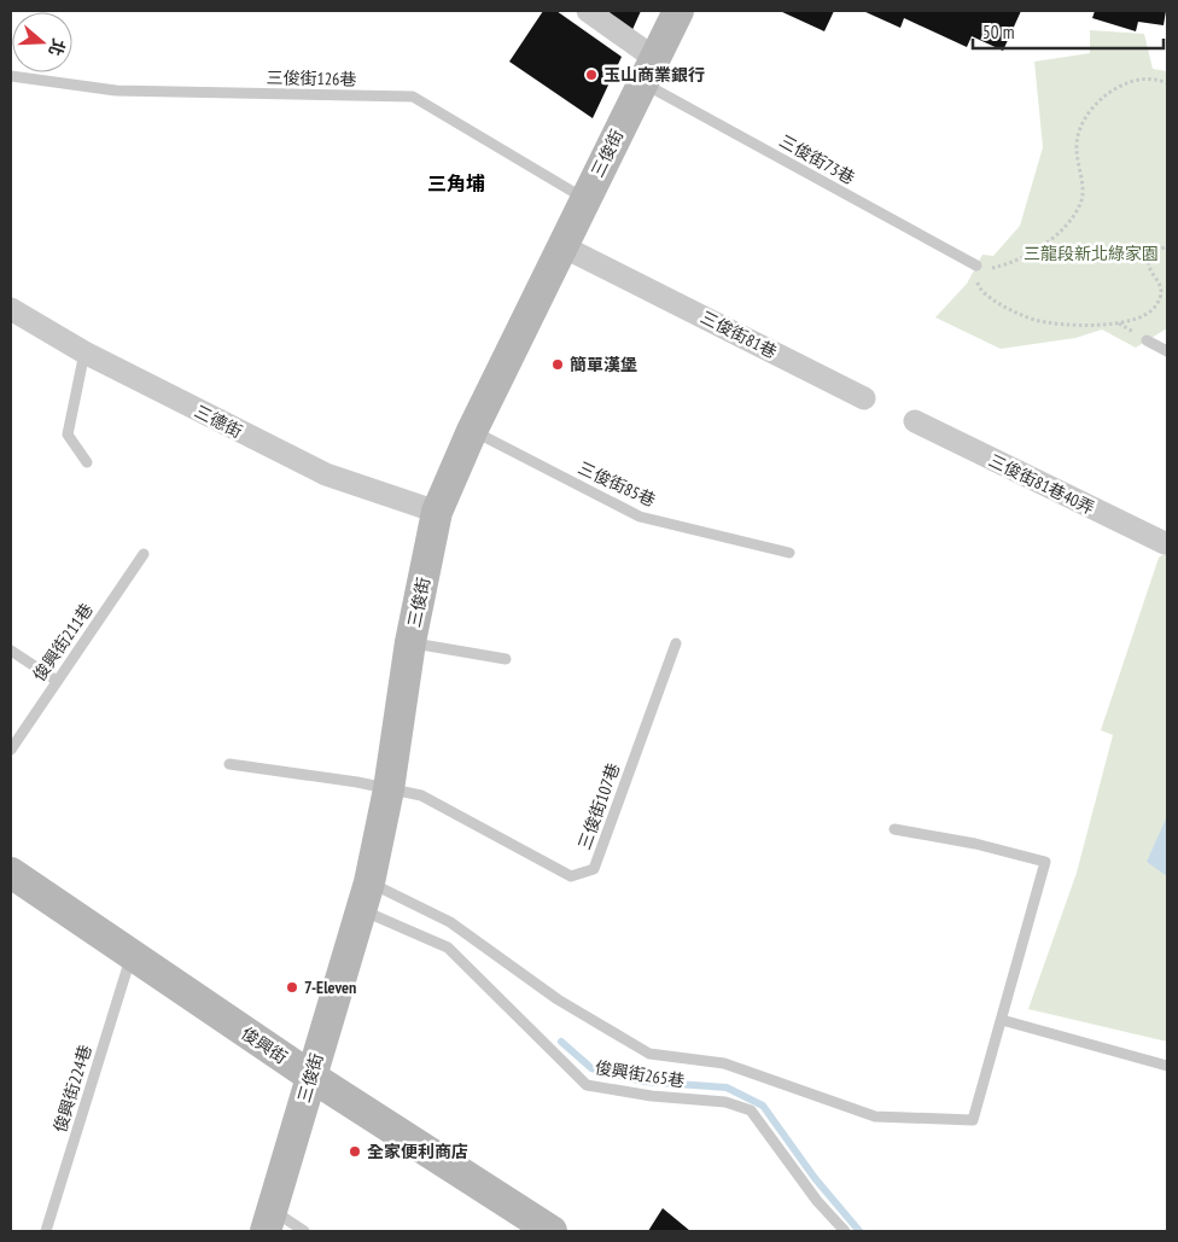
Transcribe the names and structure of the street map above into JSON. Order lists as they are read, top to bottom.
{
  "streets": {
    "street": [
      "三俊街",
      "三俊街81巷",
      "三德街",
      "三俊街81巷40弄",
      "俊興街"
    ],
    "lane": [
      "三俊街126巷",
      "三俊街73巷",
      "三俊街85巷",
      "俊興街211巷",
      "三俊街107巷",
      "俊興街265巷",
      "俊興街224巷"
    ]
  },
  "crossings": [
    ["三俊街126巷", "三俊街"],
    ["三俊街", "三俊街73巷"],
    ["三俊街", "三俊街81巷"],
    ["三俊街", "三德街"],
    ["三俊街", "三俊街85巷"],
    ["三俊街", "三俊街107巷"],
    ["三俊街", "俊興街"],
    ["三俊街", "俊興街265巷"],
    ["俊興街", "俊興街224巷"]
  ],
  "districts": ["三角埔"],
  "parks": ["三龍段新北綠家園"],
  "places": [
    "玉山商業銀行",
    "簡單漢堡",
    "7-Eleven",
    "全家便利商店"
  ],
  "scale_bar": "50 m",
  "north": "right"
}
